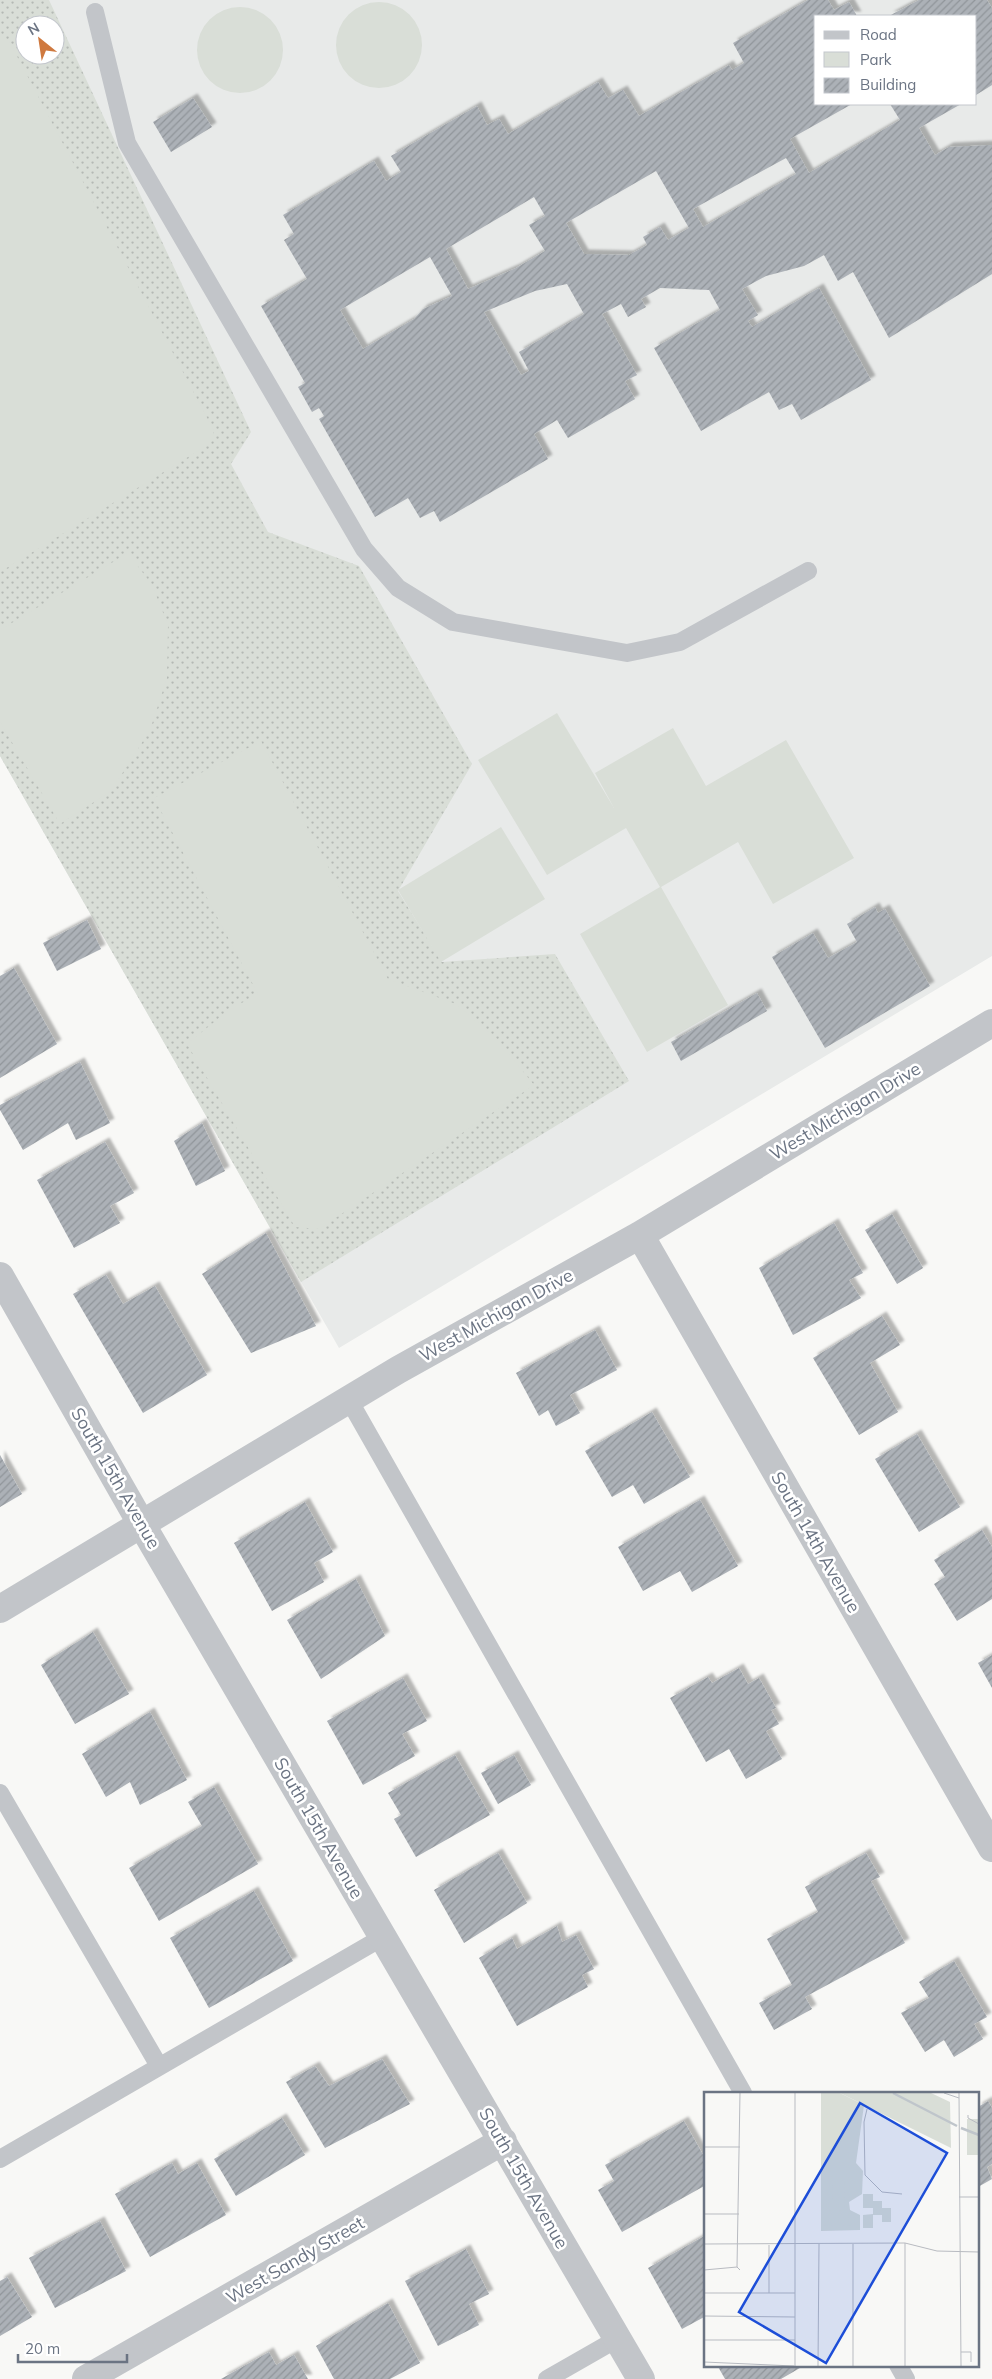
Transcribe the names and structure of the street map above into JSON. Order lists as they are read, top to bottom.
{
  "streets": {
    "street": [
      "West Michigan Drive",
      "South 15th Avenue",
      "South 14th Avenue",
      "West Sandy Street"
    ]
  },
  "crossings": [
    ["West Michigan Drive", "South 15th Avenue"],
    ["West Michigan Drive", "South 14th Avenue"],
    ["South 15th Avenue", "West Sandy Street"]
  ],
  "legend": ["Road", "Park", "Building"],
  "scale_bar": "20 m",
  "north": "top left"
}
